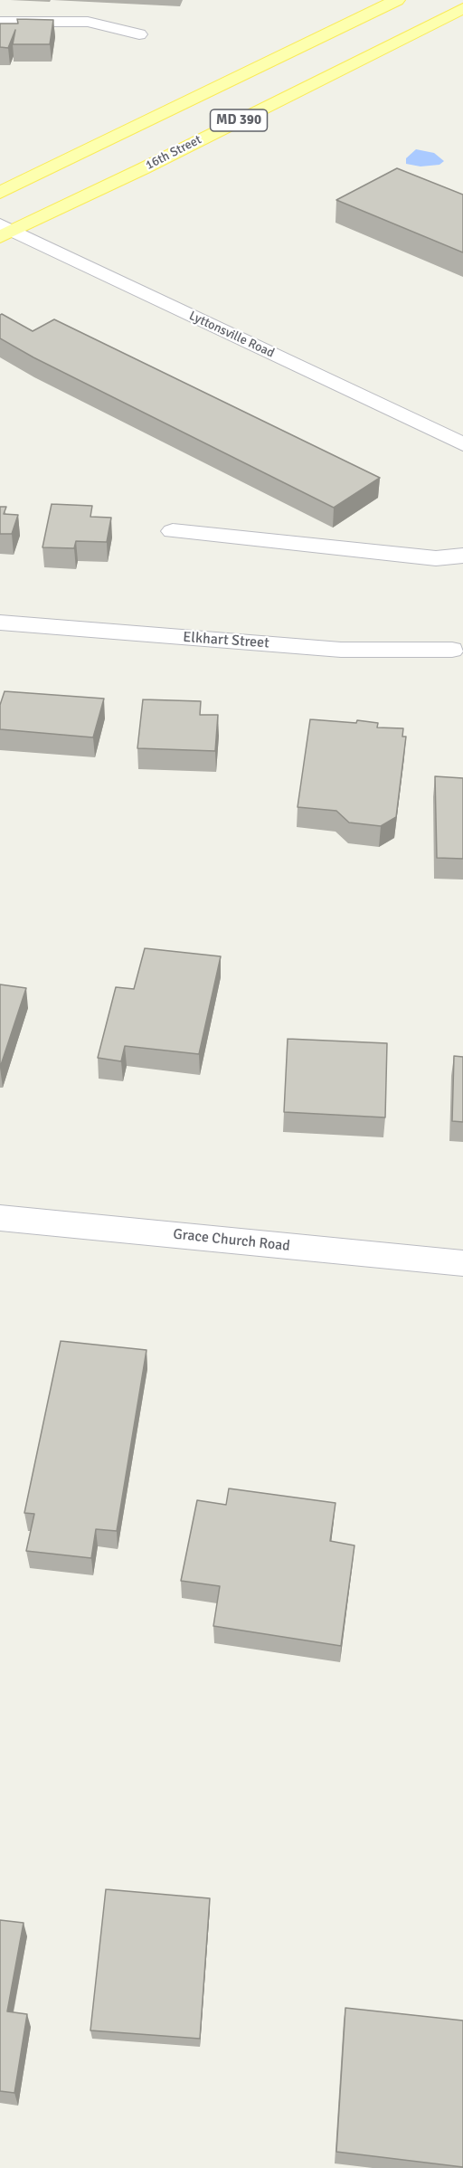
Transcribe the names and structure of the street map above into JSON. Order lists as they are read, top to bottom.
{
  "streets": {
    "main road": ["MD 390", "16th Street"],
    "street": ["Lyttonsville Road", "Elkhart Street", "Grace Church Road"]
  },
  "crossings": [
    ["16th Street", "Lyttonsville Road"]
  ]
}
